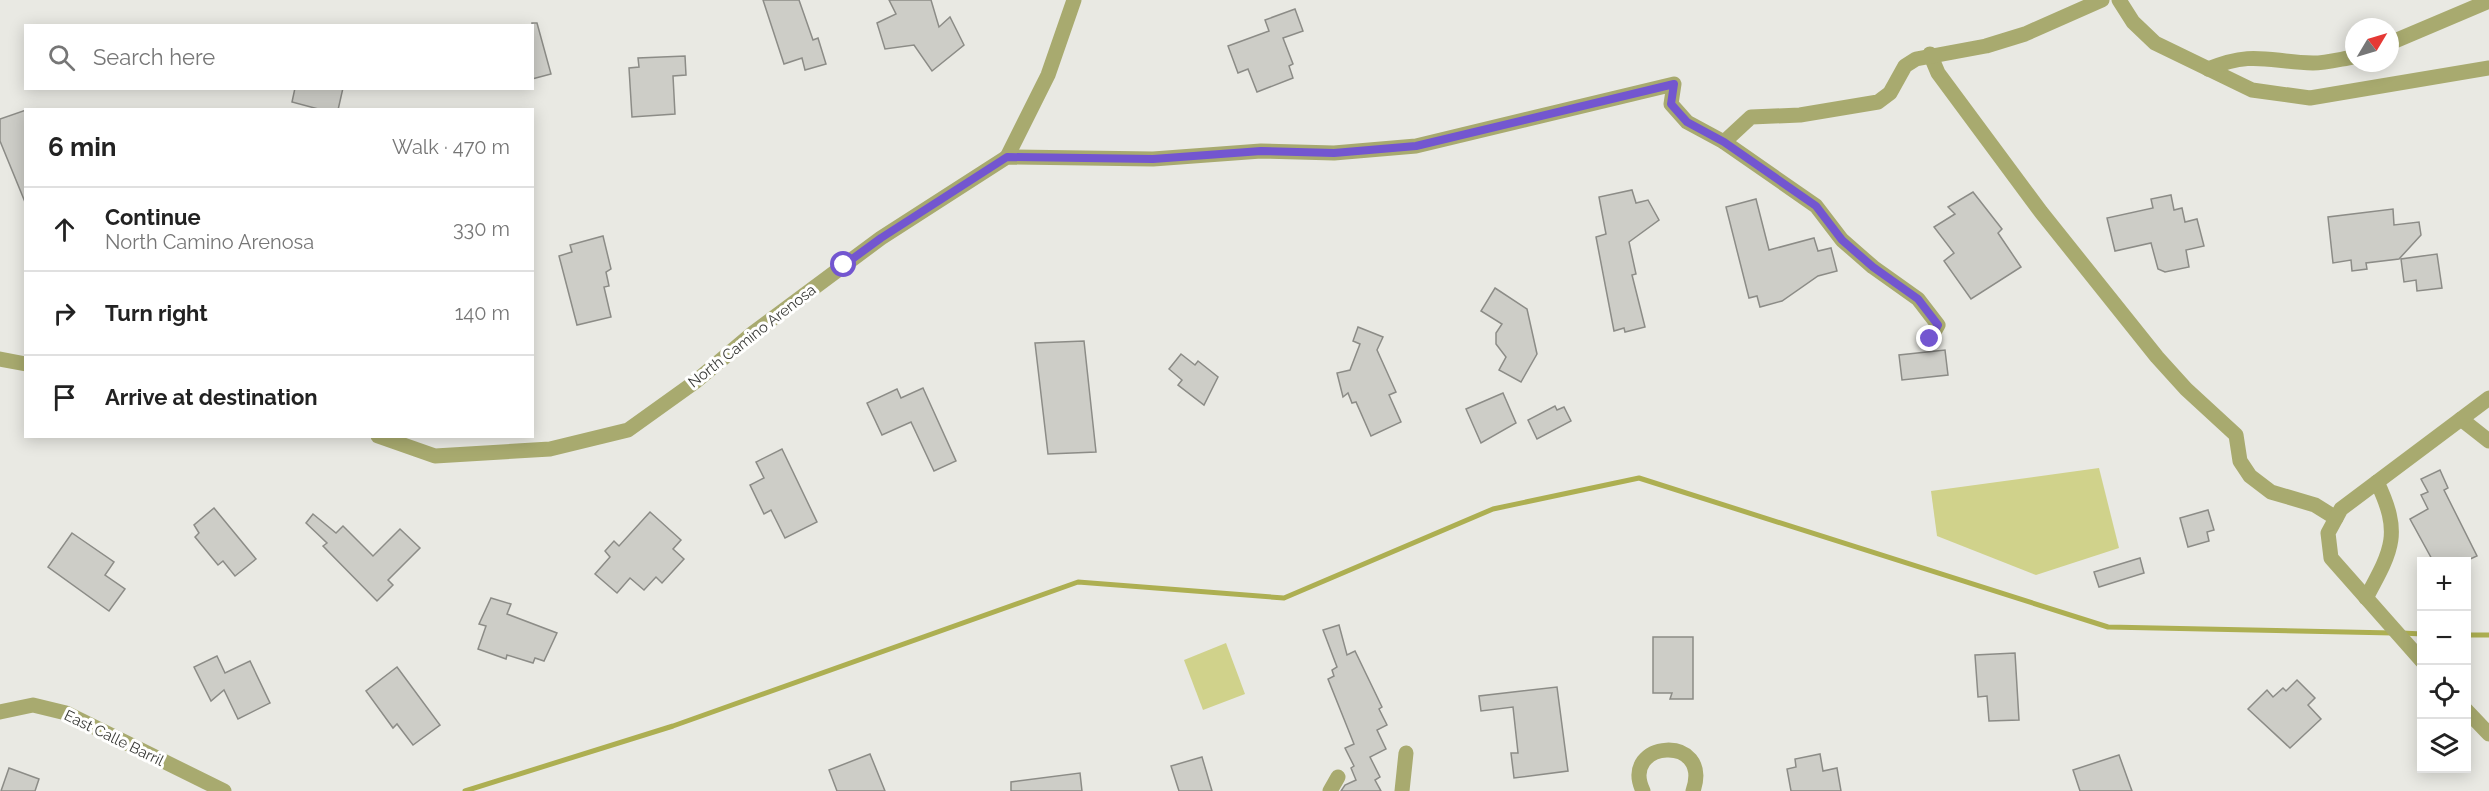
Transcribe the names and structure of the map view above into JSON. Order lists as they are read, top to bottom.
{
  "streets": {
    "street": ["North Camino Arenosa", "East Calle Barril"]
  },
  "north": "top right",
  "page": {
    "search": "Search here",
    "heading": ["6 min", "Walk · 470 m"],
    "list": [
      ["Continue", "North Camino Arenosa", "330 m"],
      ["Turn right", "140 m"],
      "Arrive at destination"
    ],
    "map_buttons": ["+", "−"]
  }
}
